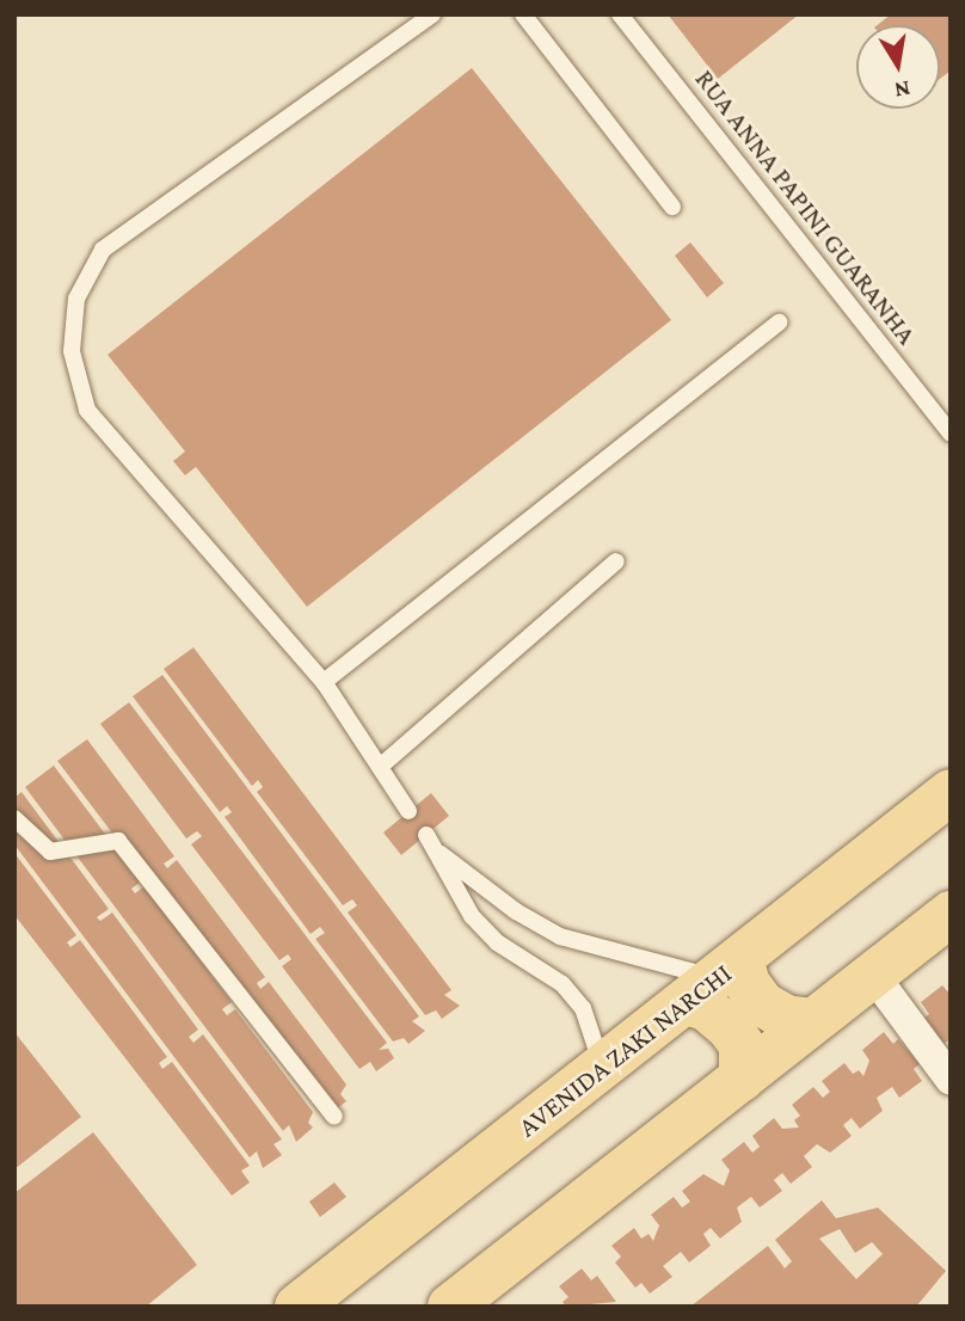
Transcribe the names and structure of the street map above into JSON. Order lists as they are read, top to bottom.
{
  "streets": {
    "main road": ["AVENIDA ZAKI NARCHI"],
    "lane": ["RUA ANNA PAPINI GUARANHA"]
  },
  "north": "bottom"
}
